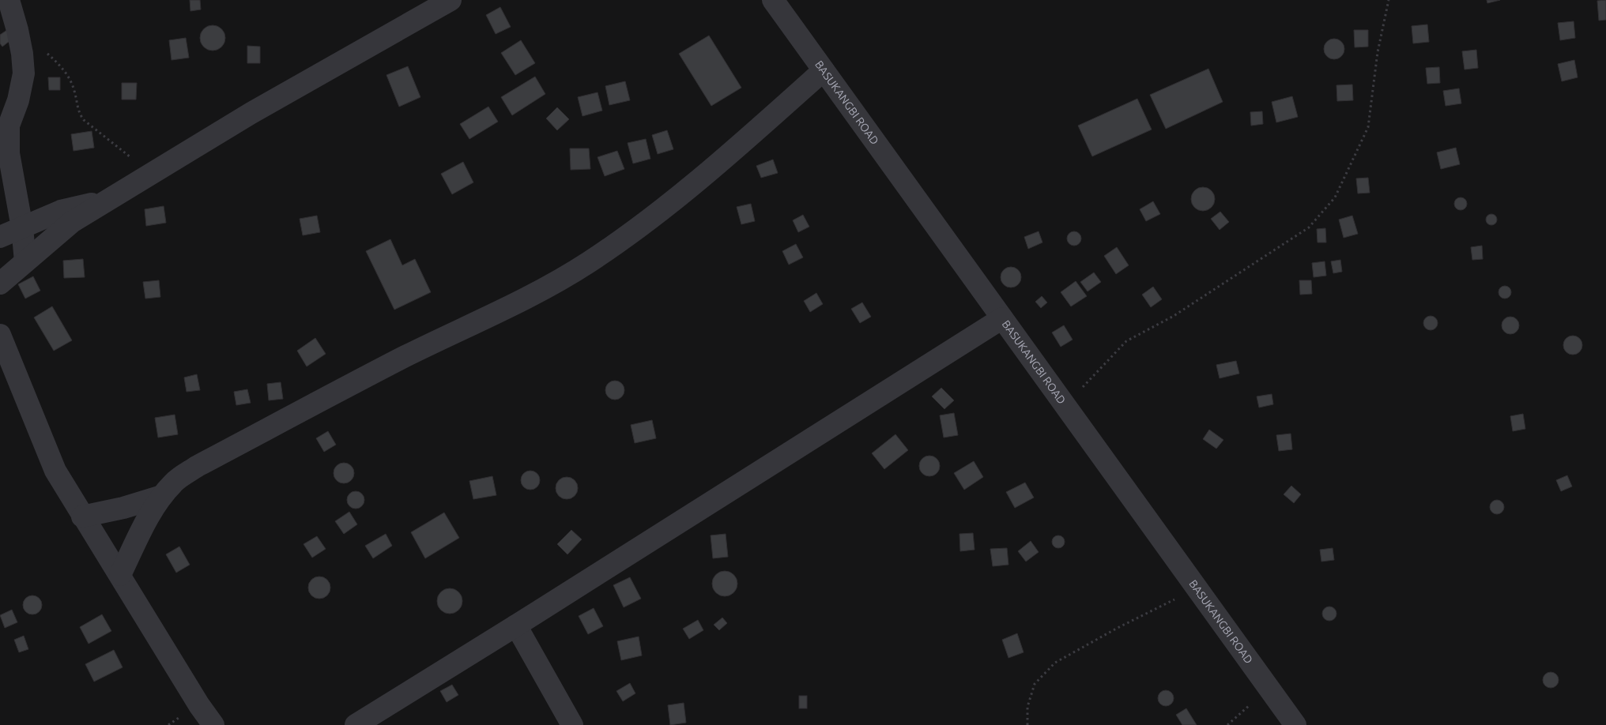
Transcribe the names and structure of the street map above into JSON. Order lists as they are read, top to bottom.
{
  "streets": {
    "street": ["BASUKANGBI ROAD"]
  }
}
